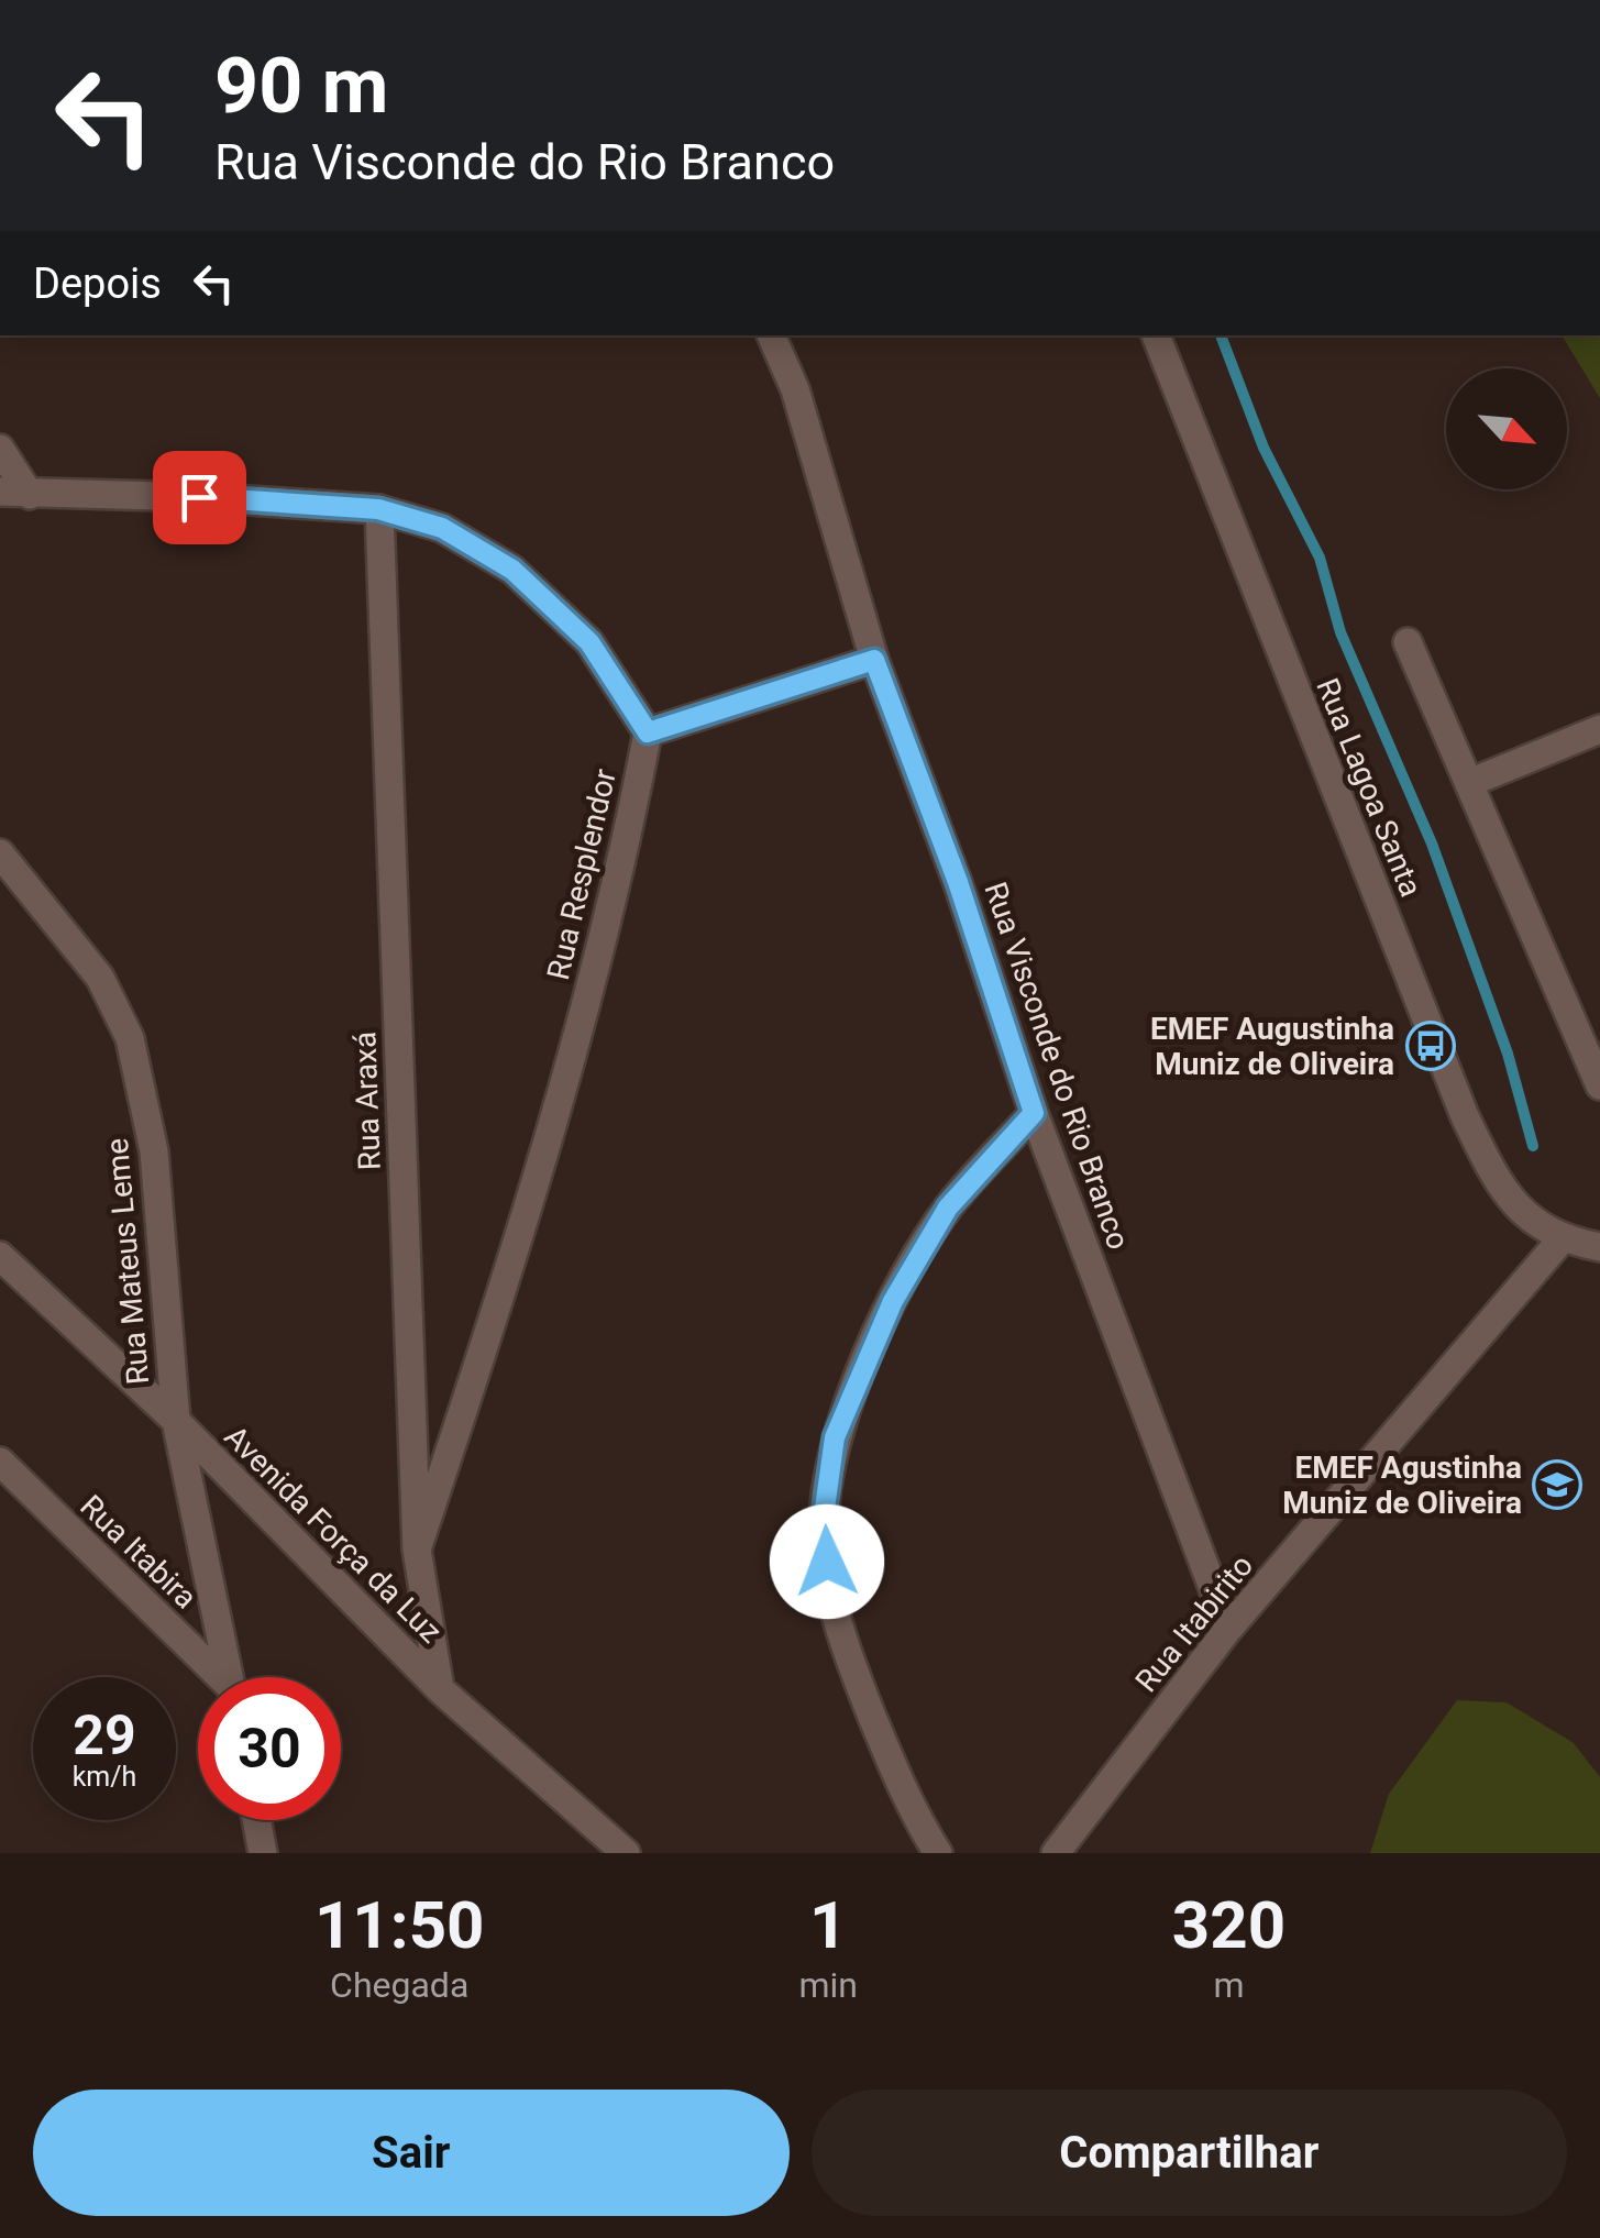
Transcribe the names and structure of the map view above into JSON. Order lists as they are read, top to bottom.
{
  "streets": {
    "street": [
      "Rua Lagoa Santa",
      "Rua Resplendor",
      "Rua Visconde do Rio Branco",
      "Rua Araxá",
      "Rua Mateus Leme",
      "Avenida Força da Luz",
      "Rua Itabira",
      "Rua Itabirito"
    ]
  },
  "crossings": [
    ["Rua Lagoa Santa", "Rua Itabirito"],
    ["Rua Resplendor", "Rua Araxá"],
    ["Rua Visconde do Rio Branco", "Rua Itabirito"],
    ["Rua Araxá", "Avenida Força da Luz"],
    ["Rua Mateus Leme", "Avenida Força da Luz"]
  ],
  "places": {
    "bus stop": ["EMEF Augustinha Muniz de Oliveira"],
    "school or university": ["EMEF Agustinha Muniz de Oliveira"]
  },
  "north": "bottom right",
  "page": {
    "turn": ["90 m", "Rua Visconde do Rio Branco"],
    "then": "Depois",
    "speed": "29 km/h",
    "limit": "30",
    "eta": [
      "11:50",
      "Chegada",
      "1",
      "min",
      "320",
      "m"
    ],
    "buttons": ["Sair", "Compartilhar"]
  }
}
